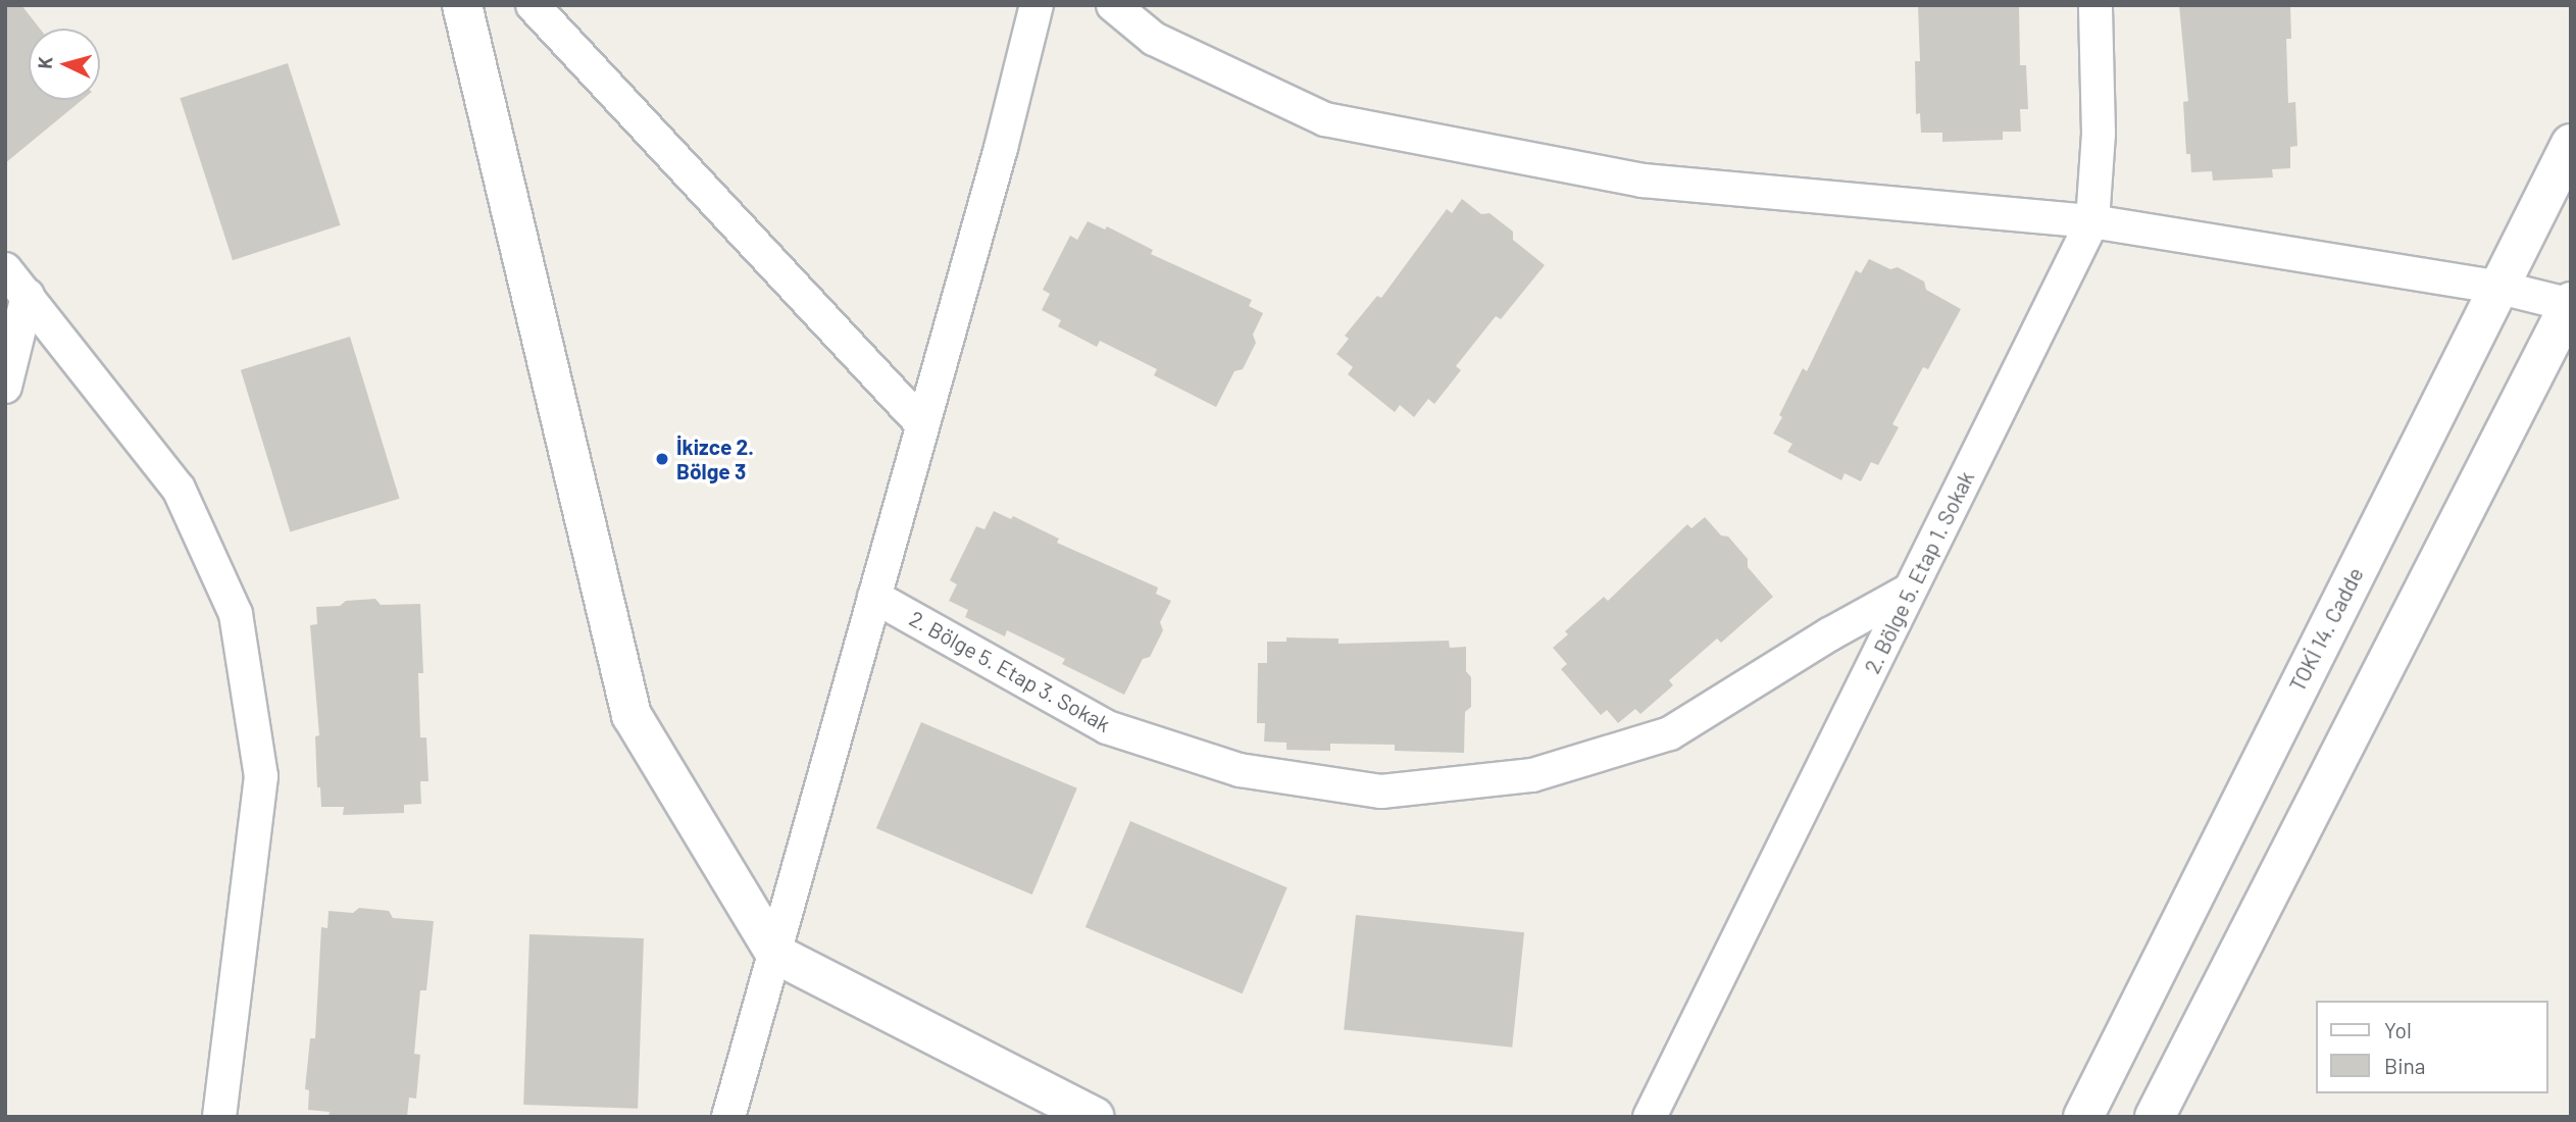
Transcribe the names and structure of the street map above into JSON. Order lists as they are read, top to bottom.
{
  "streets": {
    "main road": ["TOKİ 14. Cadde"],
    "street": ["2. Bölge 5. Etap 1. Sokak", "2. Bölge 5. Etap 3. Sokak"]
  },
  "crossings": [
    ["2. Bölge 5. Etap 1. Sokak", "2. Bölge 5. Etap 3. Sokak"]
  ],
  "places": ["İkizce 2. Bölge 3"],
  "legend": ["Yol", "Bina"],
  "north": "left"
}
